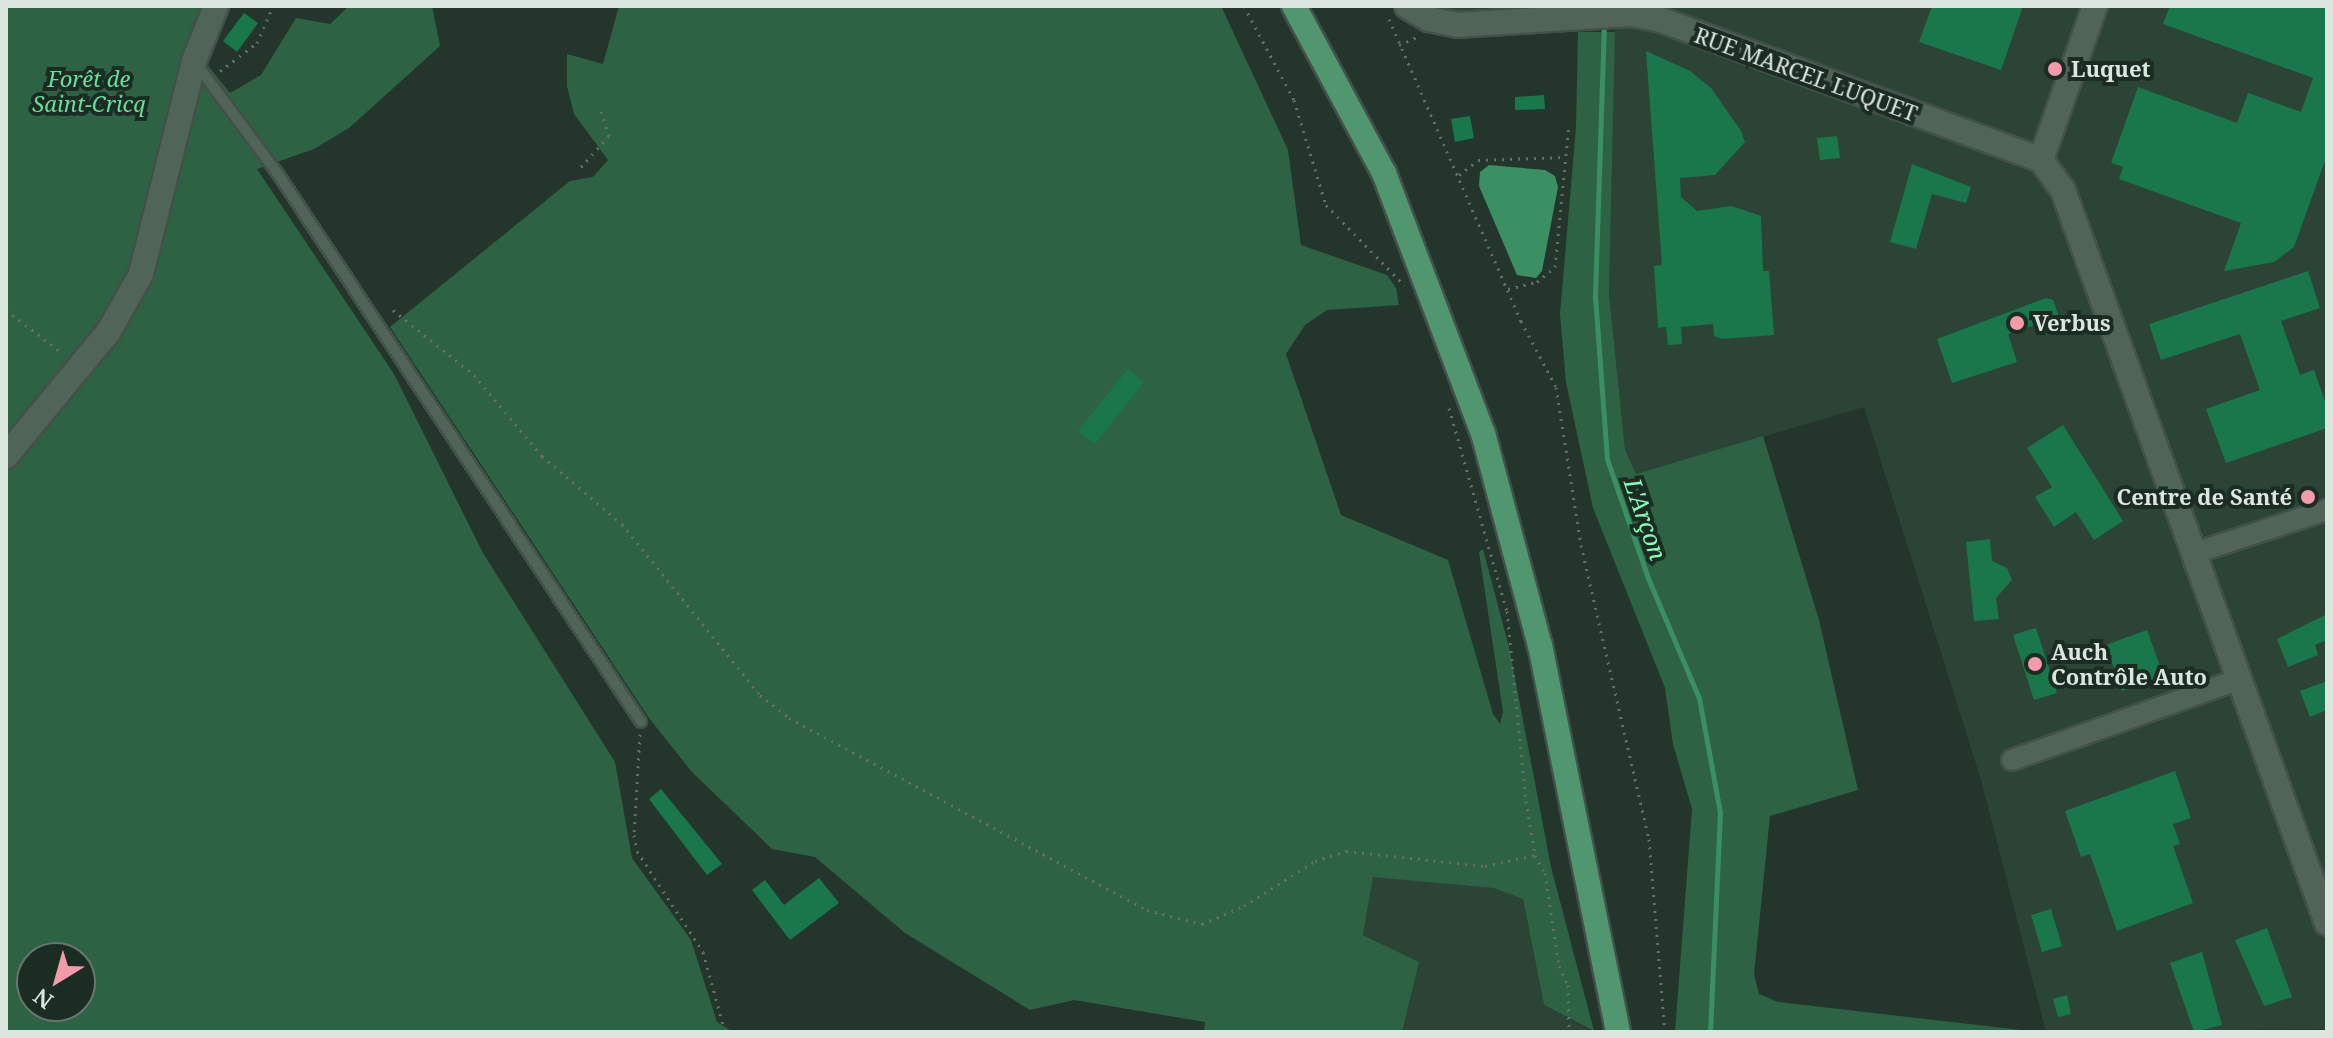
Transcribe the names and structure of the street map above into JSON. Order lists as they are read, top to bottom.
{
  "streets": {
    "street": ["RUE MARCEL LUQUET"]
  },
  "water": ["L'Arçon"],
  "parks": ["Forêt de Saint-Cricq"],
  "places": [
    "Luquet",
    "Verbus",
    "Centre de Santé",
    "Auch Contrôle Auto"
  ],
  "north": "bottom left"
}
